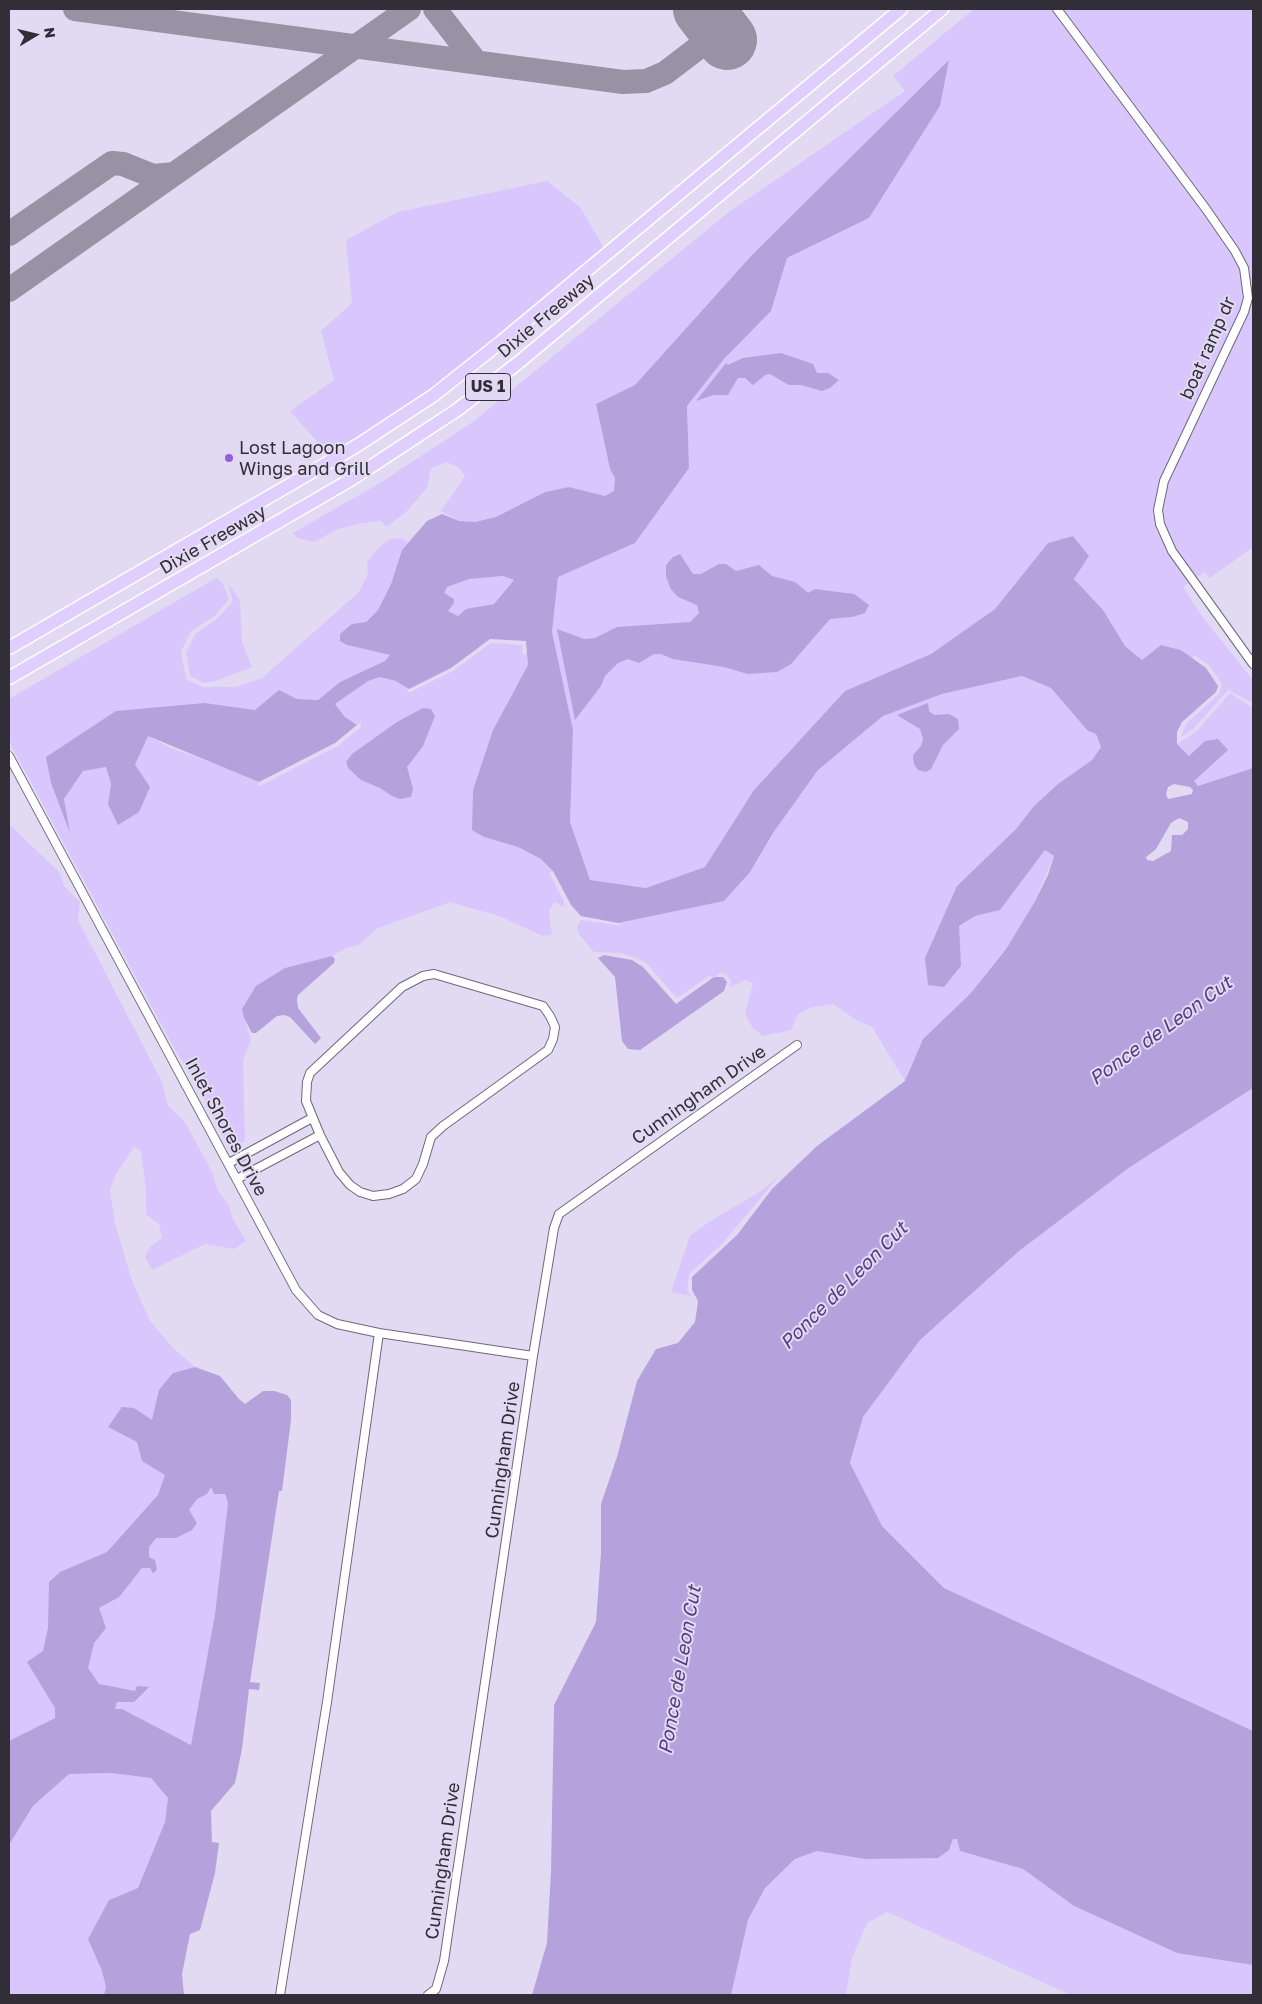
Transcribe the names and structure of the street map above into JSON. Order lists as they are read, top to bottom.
{
  "streets": {
    "main road": ["Dixie Freeway", "US 1"],
    "street": ["boat ramp dr", "Cunningham Drive", "Inlet Shores Drive"]
  },
  "crossings": [
    ["Cunningham Drive", "Inlet Shores Drive"]
  ],
  "water": ["Ponce de Leon Cut"],
  "places": ["Lost Lagoon Wings and Grill"],
  "north": "right"
}
